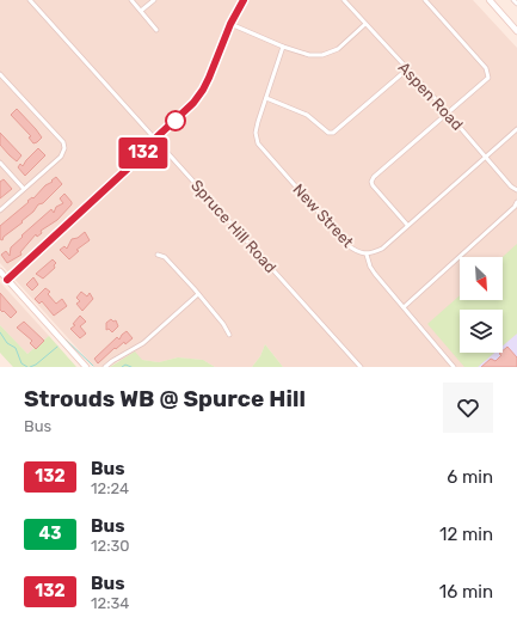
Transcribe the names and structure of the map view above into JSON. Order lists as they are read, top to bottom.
{
  "streets": {
    "street": ["Aspen Road", "New Street", "Spruce Hill Road"]
  },
  "crossings": [
    ["Aspen Road", "New Street"]
  ],
  "lines": ["bus line 132"],
  "north": "bottom right",
  "page": {
    "on_map": "132",
    "heading": ["Strouds WB @ Spurce Hill", "Bus"],
    "list": [
      {
        "mark": "132",
        "name": "Bus",
        "note": "12:24",
        "value": "6 min"
      },
      {
        "mark": "43",
        "name": "Bus",
        "note": "12:30",
        "value": "12 min"
      },
      {
        "mark": "132",
        "name": "Bus",
        "note": "12:34",
        "value": "16 min"
      }
    ]
  }
}
